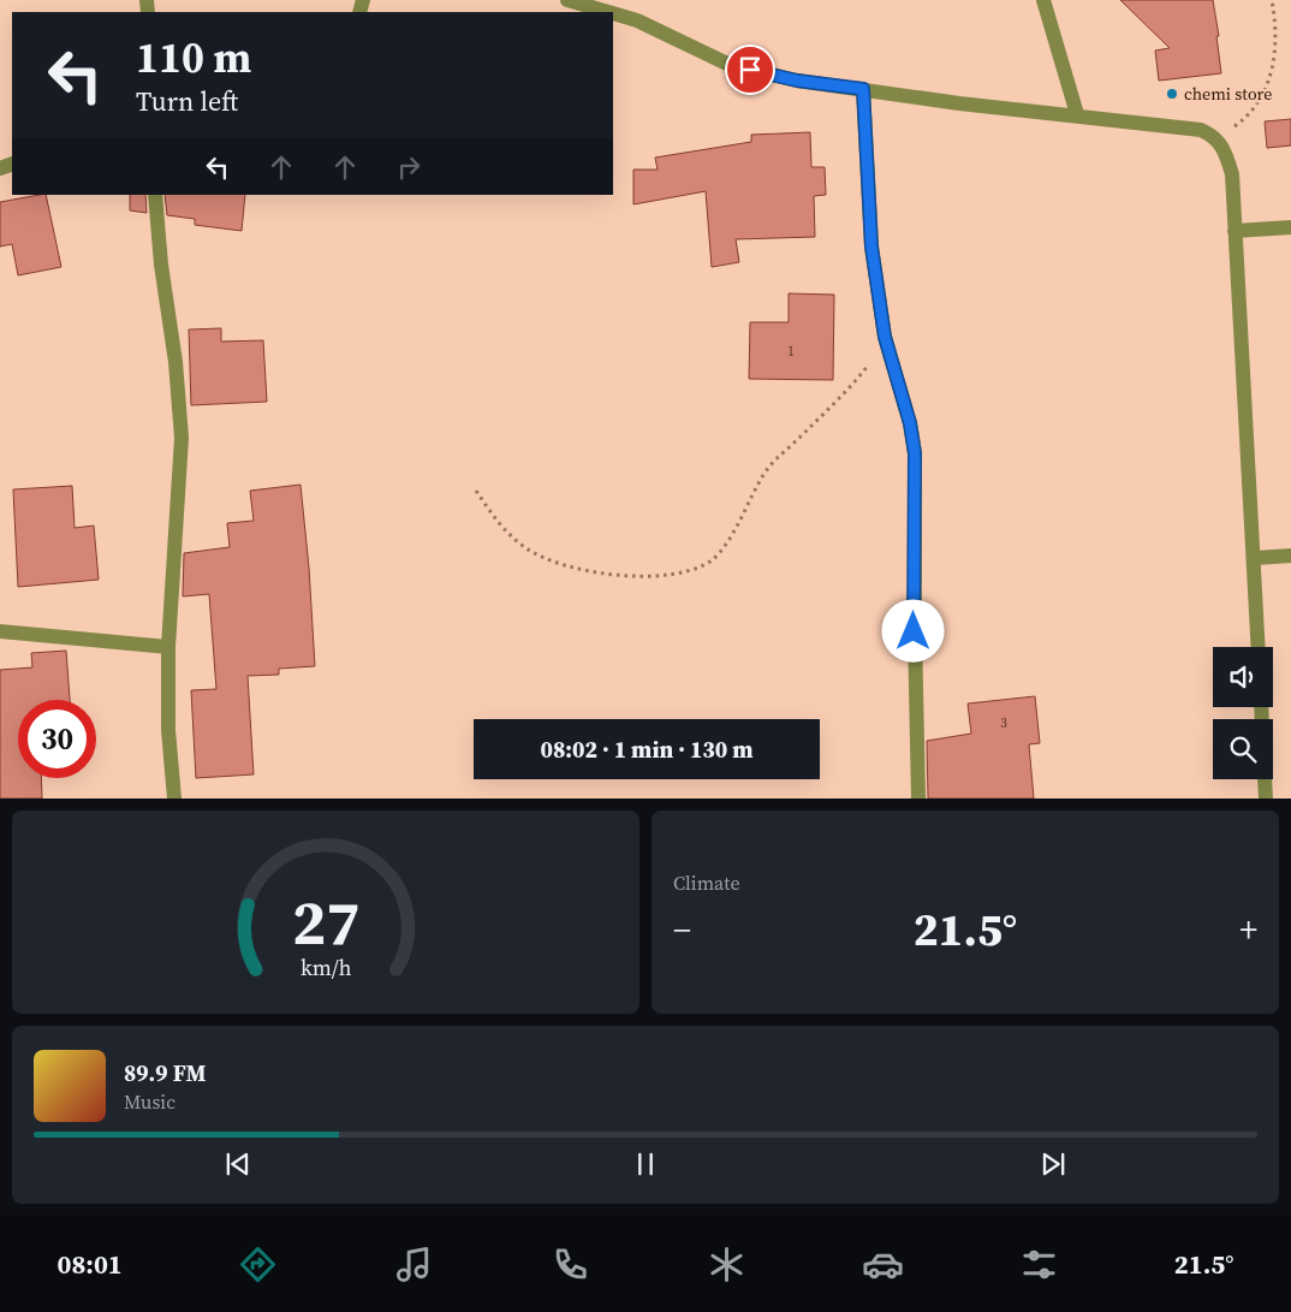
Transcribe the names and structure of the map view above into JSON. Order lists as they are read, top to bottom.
{
  "places": ["chemi store"],
  "house_numbers": ["1", "3"],
  "page": {
    "turn": ["110 m", "Turn left"],
    "limit": "30",
    "trip": "08:02 · 1 min · 130 m",
    "tile": "Climate",
    "heat": ["−", "21.5°", "+"],
    "song": ["89.9 FM", "Music"],
    "tabs": ["08:01", "21.5°"],
    "gauge": ["27", "km/h"]
  }
}
